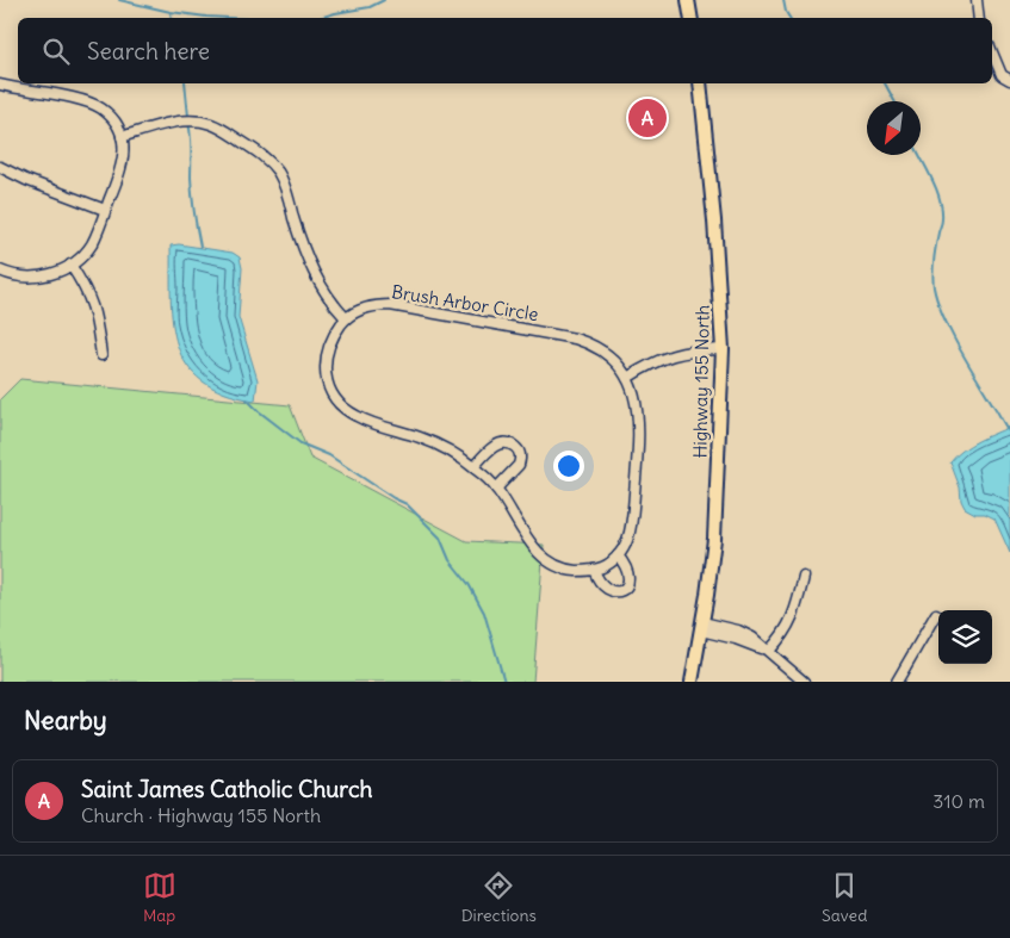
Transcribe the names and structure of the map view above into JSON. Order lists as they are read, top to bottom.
{
  "streets": {
    "main road": ["Highway 155 North"],
    "street": ["Brush Arbor Circle"]
  },
  "north": "bottom left",
  "page": {
    "search": "Search here",
    "pins": "A",
    "heading": "Nearby",
    "list": [
      {
        "mark": "A",
        "name": "Saint James Catholic Church",
        "note": "Church · Highway 155 North",
        "value": "310 m"
      }
    ],
    "nav": ["Map", "Directions", "Saved"]
  }
}
